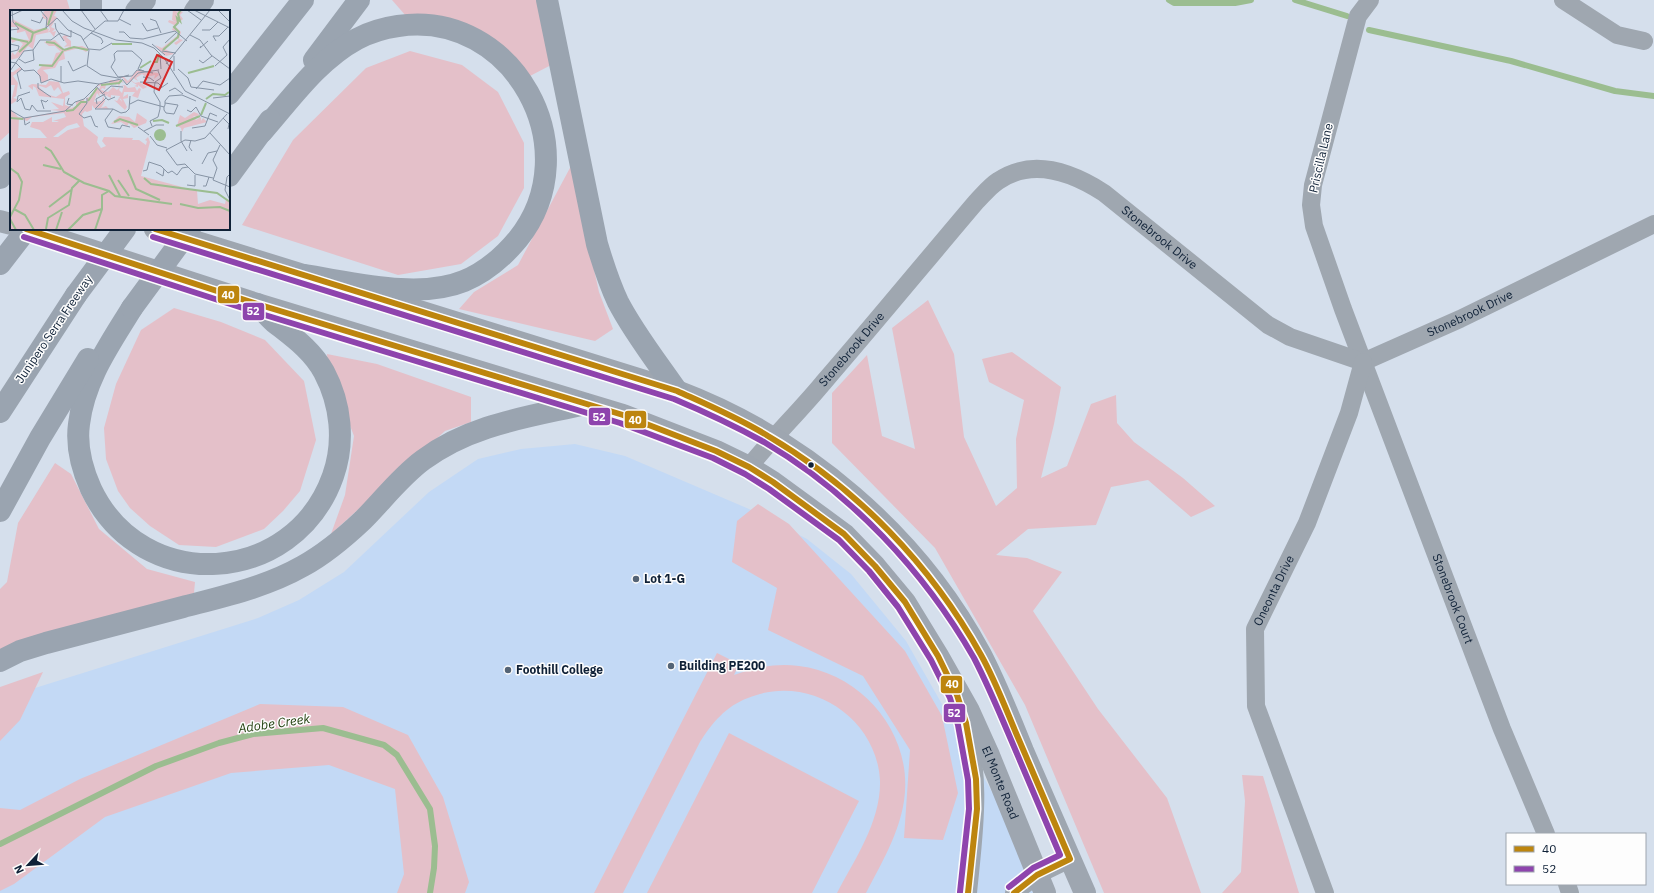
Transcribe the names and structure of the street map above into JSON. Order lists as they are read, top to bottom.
{
  "streets": {
    "highway": ["Junipero Serra Freeway"],
    "street": [
      "Priscilla Lane",
      "Stonebrook Drive",
      "Oneonta Drive",
      "Stonebrook Court",
      "El Monte Road"
    ]
  },
  "crossings": [
    ["Priscilla Lane", "Stonebrook Drive"],
    ["Priscilla Lane", "Oneonta Drive"],
    ["Priscilla Lane", "Stonebrook Court"],
    ["Stonebrook Drive", "Oneonta Drive"],
    ["Stonebrook Drive", "Stonebrook Court"],
    ["Stonebrook Drive", "El Monte Road"],
    ["Oneonta Drive", "Stonebrook Court"]
  ],
  "water": ["Adobe Creek"],
  "places": ["Lot 1-G", "Building PE200", "Foothill College"],
  "lines": ["transit line 40", "transit line 52"],
  "legend": ["40", "52"],
  "north": "bottom left"
}
